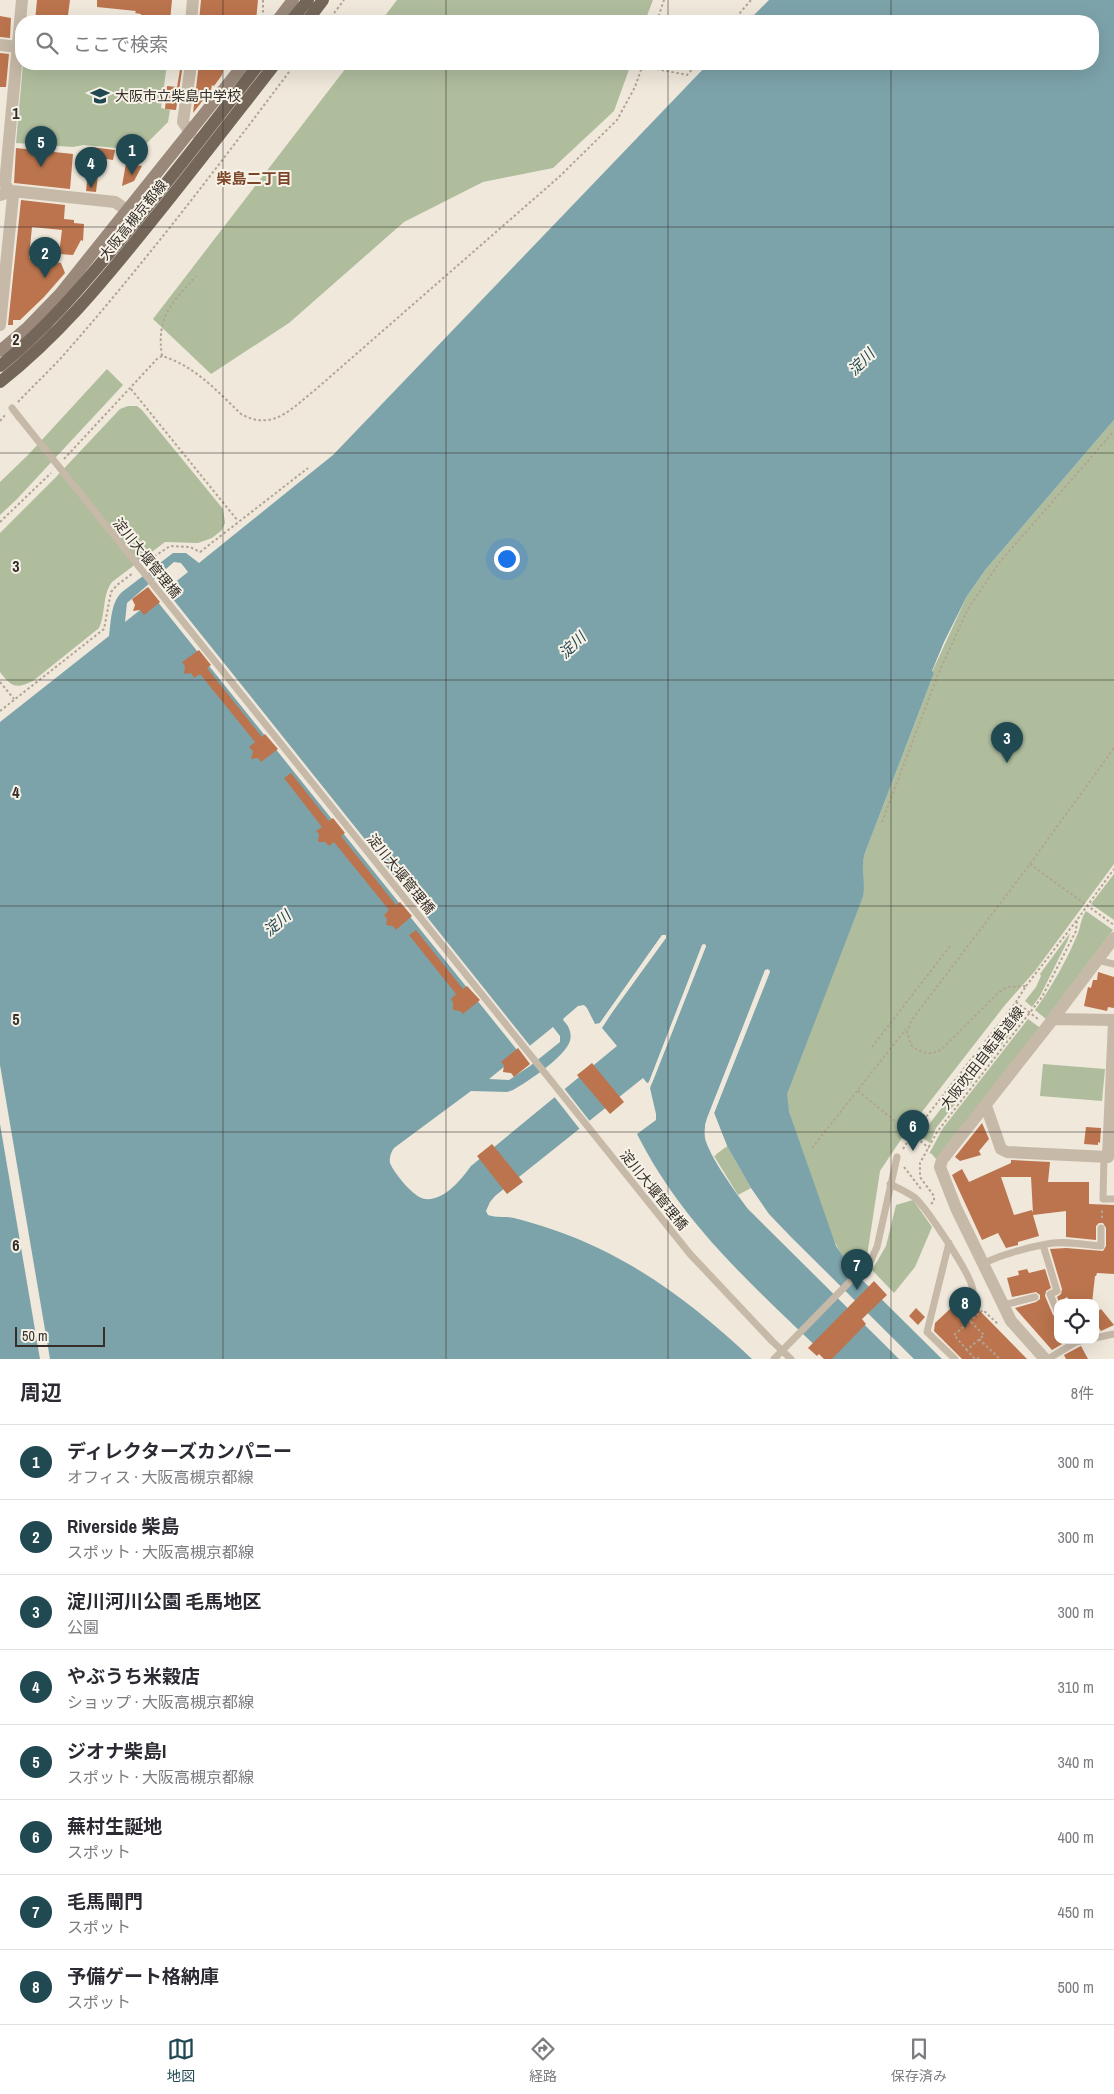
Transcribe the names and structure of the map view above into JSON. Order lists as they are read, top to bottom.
{
  "streets": {
    "main road": ["大阪高槻京都線"],
    "lane": ["淀川大堰管理橋"],
    "path": ["大阪吹田自転車道線"]
  },
  "districts": ["柴島二丁目"],
  "water": ["淀川"],
  "places": {
    "school or university": ["大阪市立柴島中学校"]
  },
  "scale_bar": "50 m",
  "page": {
    "search": "ここで検索",
    "pins": [
      "5",
      "1",
      "4",
      "2",
      "3",
      "6",
      "7",
      "8"
    ],
    "scale": "50 m",
    "heading": ["周辺", "8件"],
    "list": [
      {
        "mark": "1",
        "name": "ディレクターズカンパニー",
        "note": "オフィス · 大阪高槻京都線",
        "value": "300 m"
      },
      {
        "mark": "2",
        "name": "Riverside 柴島",
        "note": "スポット · 大阪高槻京都線",
        "value": "300 m"
      },
      {
        "mark": "3",
        "name": "淀川河川公園 毛馬地区",
        "note": "公園",
        "value": "300 m"
      },
      {
        "mark": "4",
        "name": "やぶうち米穀店",
        "note": "ショップ · 大阪高槻京都線",
        "value": "310 m"
      },
      {
        "mark": "5",
        "name": "ジオナ柴島I",
        "note": "スポット · 大阪高槻京都線",
        "value": "340 m"
      },
      {
        "mark": "6",
        "name": "蕪村生誕地",
        "note": "スポット",
        "value": "400 m"
      },
      {
        "mark": "7",
        "name": "毛馬閘門",
        "note": "スポット",
        "value": "450 m"
      },
      {
        "mark": "8",
        "name": "予備ゲート格納庫",
        "note": "スポット",
        "value": "500 m"
      }
    ],
    "nav": ["地図", "経路", "保存済み"]
  },
  "grid": {
    "rows": [
      "1",
      "2",
      "3",
      "4",
      "5",
      "6"
    ]
  }
}
